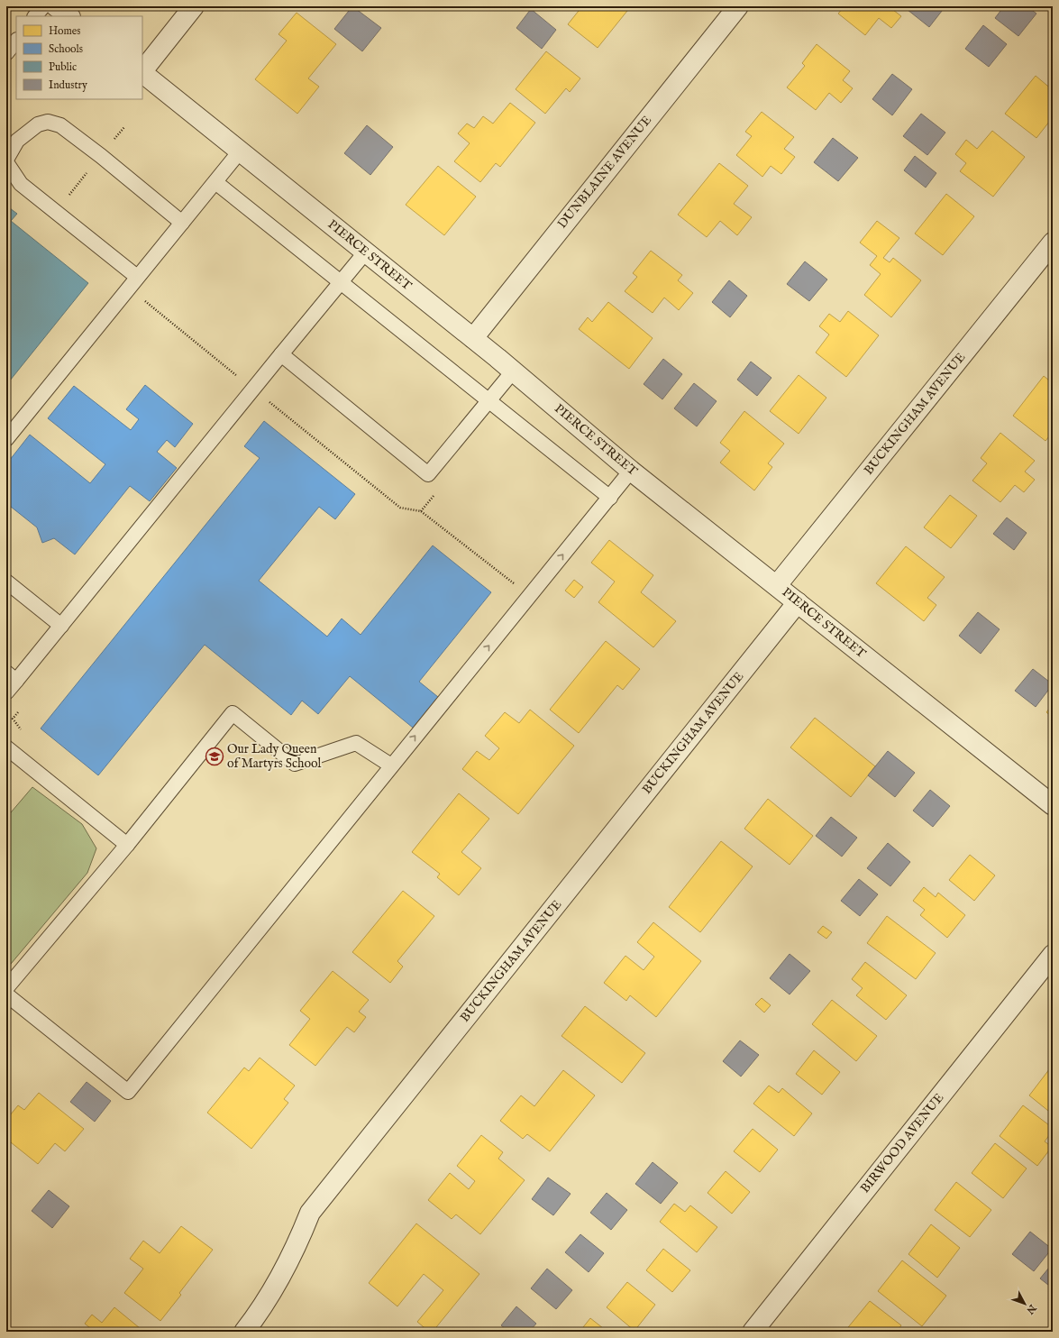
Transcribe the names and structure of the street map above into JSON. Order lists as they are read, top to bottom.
{
  "streets": {
    "street": [
      "DUNBLAINE AVENUE",
      "PIERCE STREET",
      "BUCKINGHAM AVENUE",
      "BIRWOOD AVENUE"
    ]
  },
  "crossings": [
    ["DUNBLAINE AVENUE", "PIERCE STREET"],
    ["PIERCE STREET", "BUCKINGHAM AVENUE"]
  ],
  "places": {
    "school or university": ["Our Lady Queen of Martyrs School"]
  },
  "legend": [
    "Homes",
    "Schools",
    "Public",
    "Industry"
  ],
  "north": "bottom right"
}
